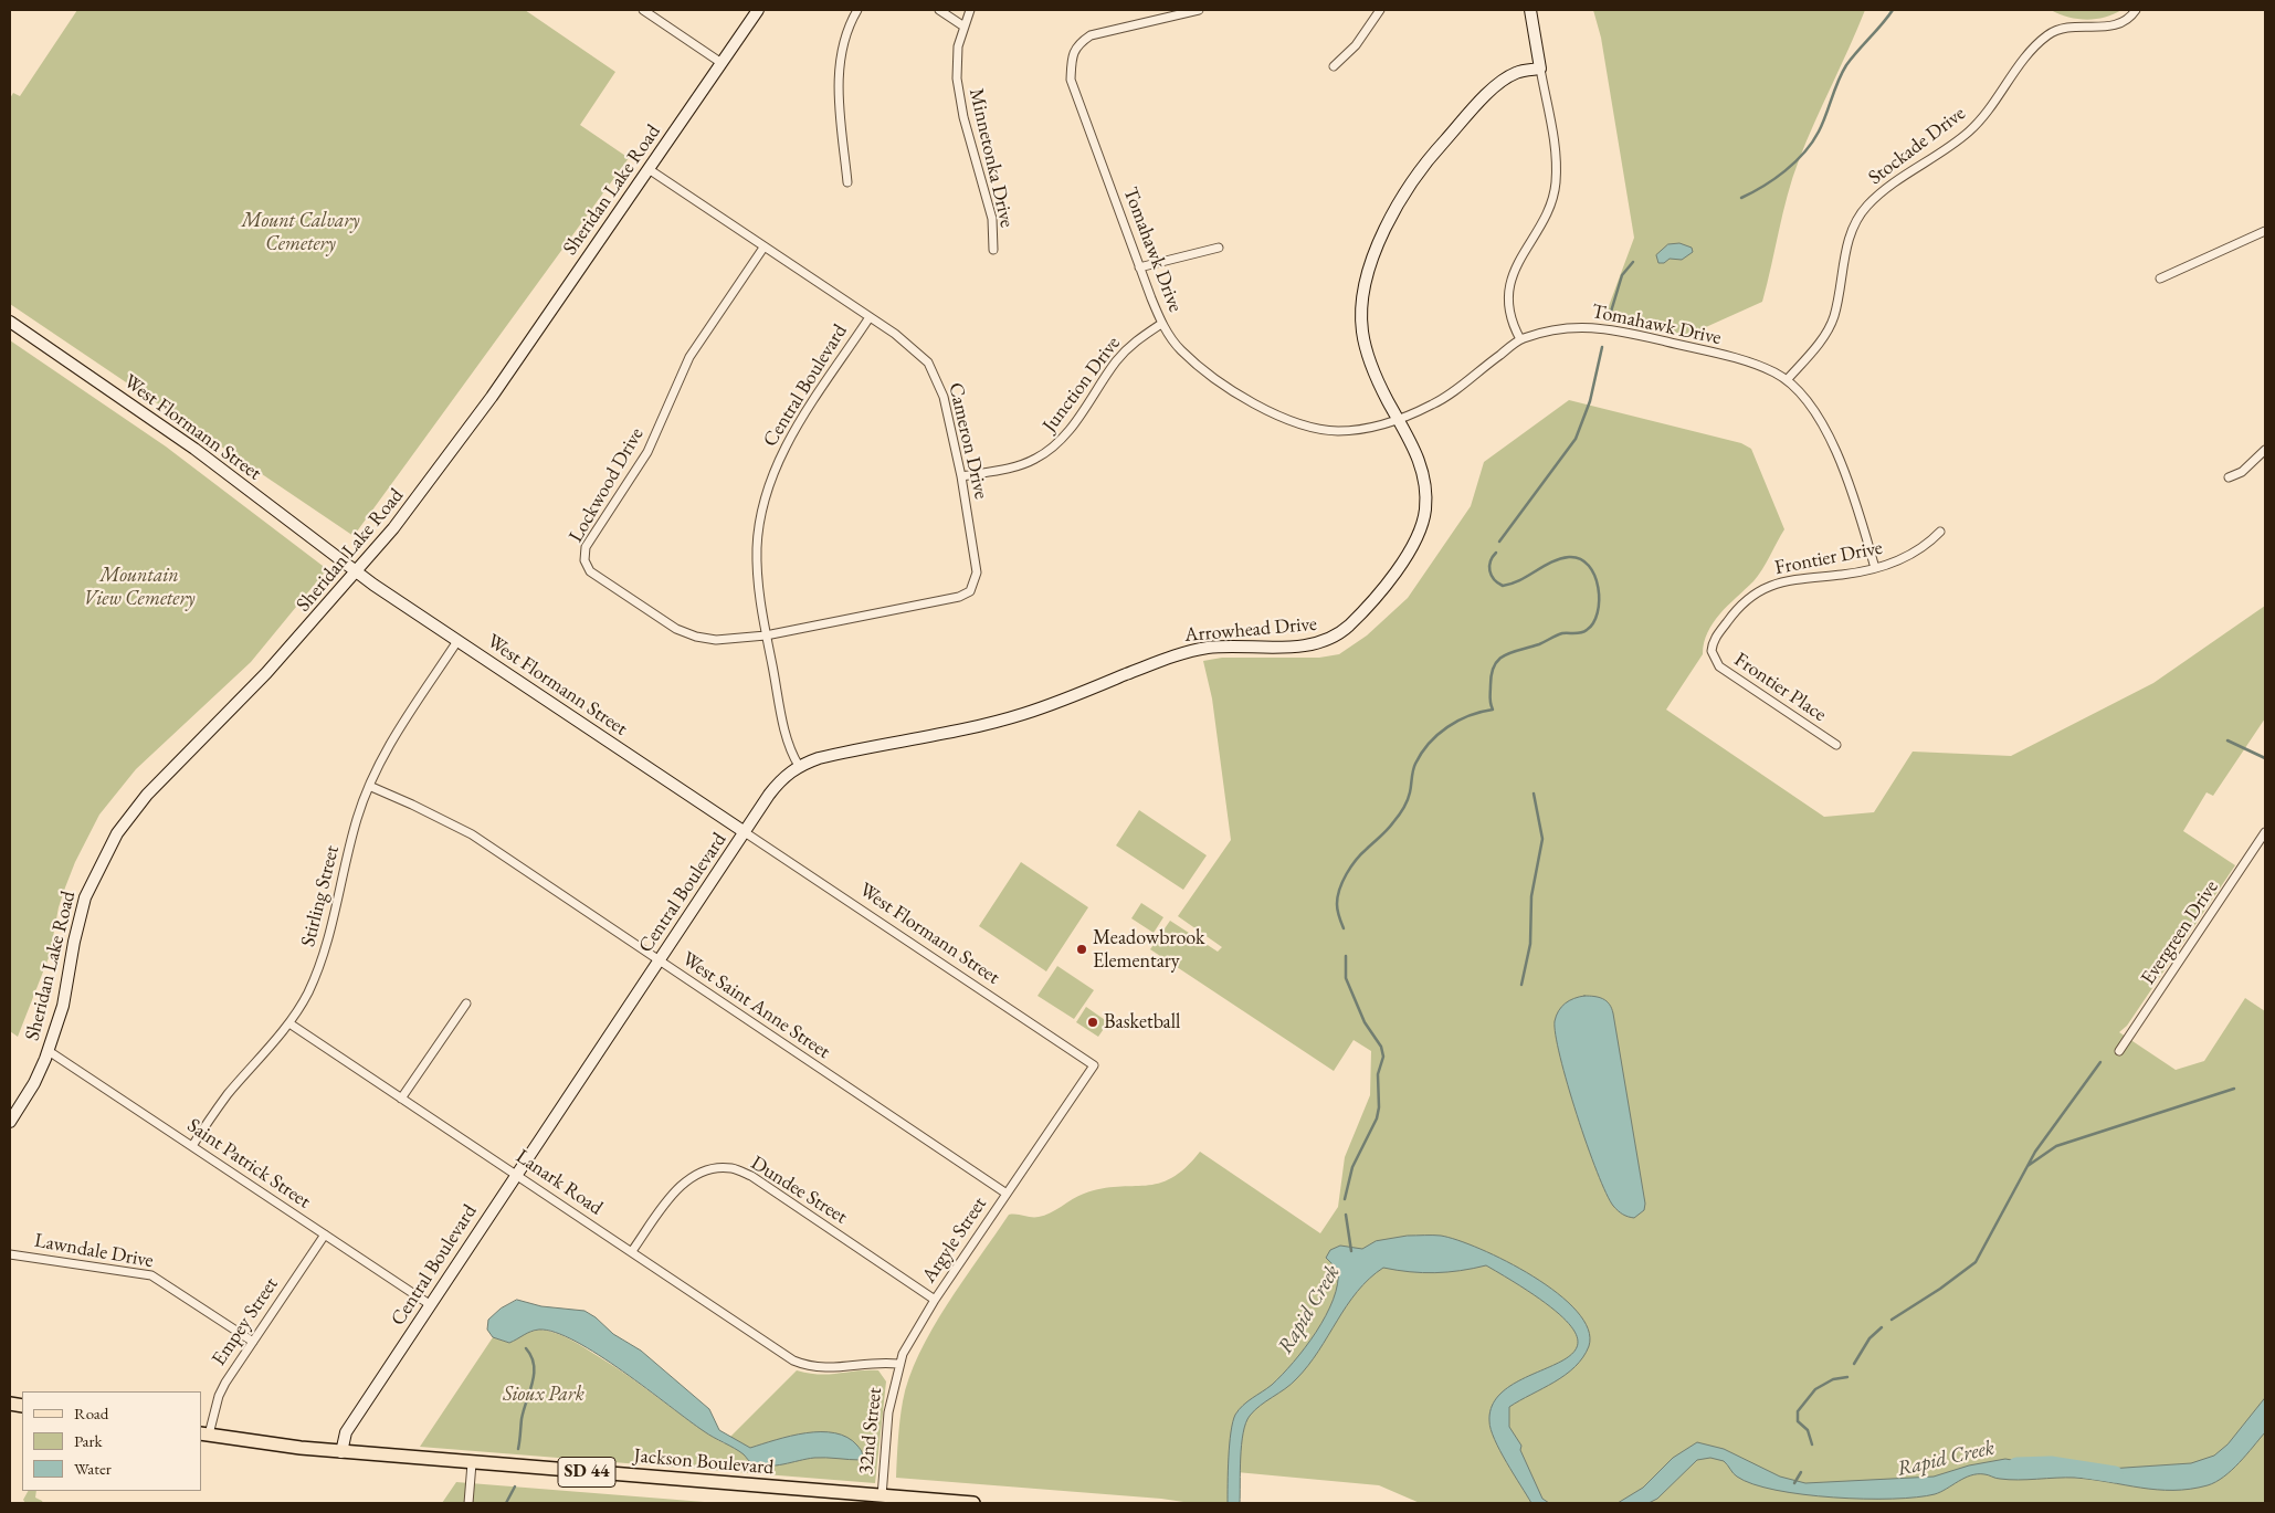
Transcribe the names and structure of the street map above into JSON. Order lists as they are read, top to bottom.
{
  "streets": {
    "main road": ["Jackson Boulevard", "SD 44"],
    "street": [
      "Stockade Drive",
      "Minnetonka Drive",
      "Sheridan Lake Road",
      "Tomahawk Drive",
      "Junction Drive",
      "Central Boulevard",
      "West Flormann Street",
      "Cameron Drive",
      "Lockwood Drive",
      "Frontier Drive",
      "Arrowhead Drive",
      "Frontier Place",
      "Stirling Street",
      "Evergreen Drive",
      "West Saint Anne Street",
      "Saint Patrick Street",
      "Lanark Road",
      "Dundee Street",
      "Argyle Street",
      "Lawndale Drive",
      "Empey Street",
      "32nd Street"
    ]
  },
  "crossings": [
    ["Stockade Drive", "Tomahawk Drive"],
    ["Sheridan Lake Road", "West Flormann Street"],
    ["Sheridan Lake Road", "Cameron Drive"],
    ["Sheridan Lake Road", "Saint Patrick Street"],
    ["Tomahawk Drive", "Junction Drive"],
    ["Tomahawk Drive", "Frontier Drive"],
    ["Tomahawk Drive", "Arrowhead Drive"],
    ["Junction Drive", "Cameron Drive"],
    ["Central Boulevard", "West Flormann Street"],
    ["Central Boulevard", "Cameron Drive"],
    ["Central Boulevard", "Lockwood Drive"],
    ["Central Boulevard", "Arrowhead Drive"],
    ["Central Boulevard", "West Saint Anne Street"],
    ["Central Boulevard", "Saint Patrick Street"],
    ["Central Boulevard", "Lanark Road"],
    ["Central Boulevard", "Jackson Boulevard"],
    ["West Flormann Street", "Stirling Street"],
    ["West Flormann Street", "Argyle Street"],
    ["Cameron Drive", "Lockwood Drive"],
    ["Frontier Drive", "Frontier Place"],
    ["Stirling Street", "West Saint Anne Street"],
    ["Stirling Street", "Saint Patrick Street"],
    ["Stirling Street", "Lanark Road"],
    ["West Saint Anne Street", "Argyle Street"],
    ["Saint Patrick Street", "Empey Street"],
    ["Lanark Road", "Dundee Street"],
    ["Lanark Road", "Argyle Street"],
    ["Lanark Road", "32nd Street"],
    ["Dundee Street", "Argyle Street"],
    ["Argyle Street", "32nd Street"],
    ["Lawndale Drive", "Empey Street"],
    ["Empey Street", "Jackson Boulevard"],
    ["32nd Street", "Jackson Boulevard"]
  ],
  "water": ["Rapid Creek"],
  "parks": ["Mount Calvary Cemetery", "Mountain View Cemetery", "Sioux Park"],
  "places": ["Meadowbrook Elementary", "Basketball"],
  "legend": ["Road", "Park", "Water"]
}
